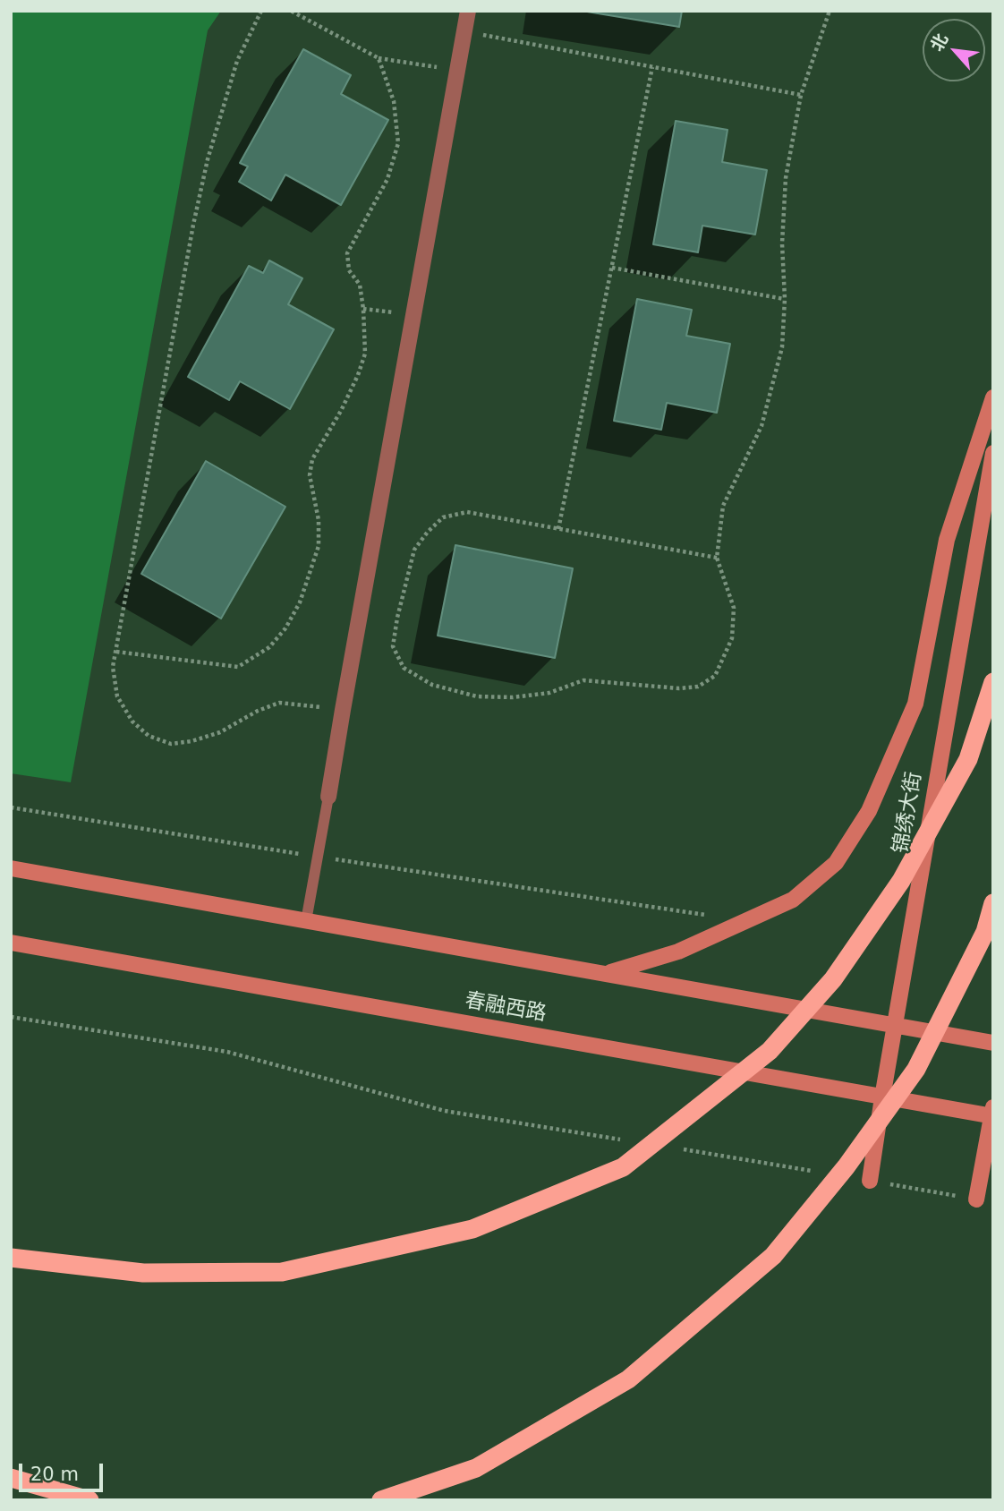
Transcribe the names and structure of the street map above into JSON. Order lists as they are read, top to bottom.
{
  "streets": {
    "main road": ["锦绣大街", "春融西路"]
  },
  "crossings": [
    ["锦绣大街", "春融西路"]
  ],
  "scale_bar": "20 m",
  "north": "top left"
}
